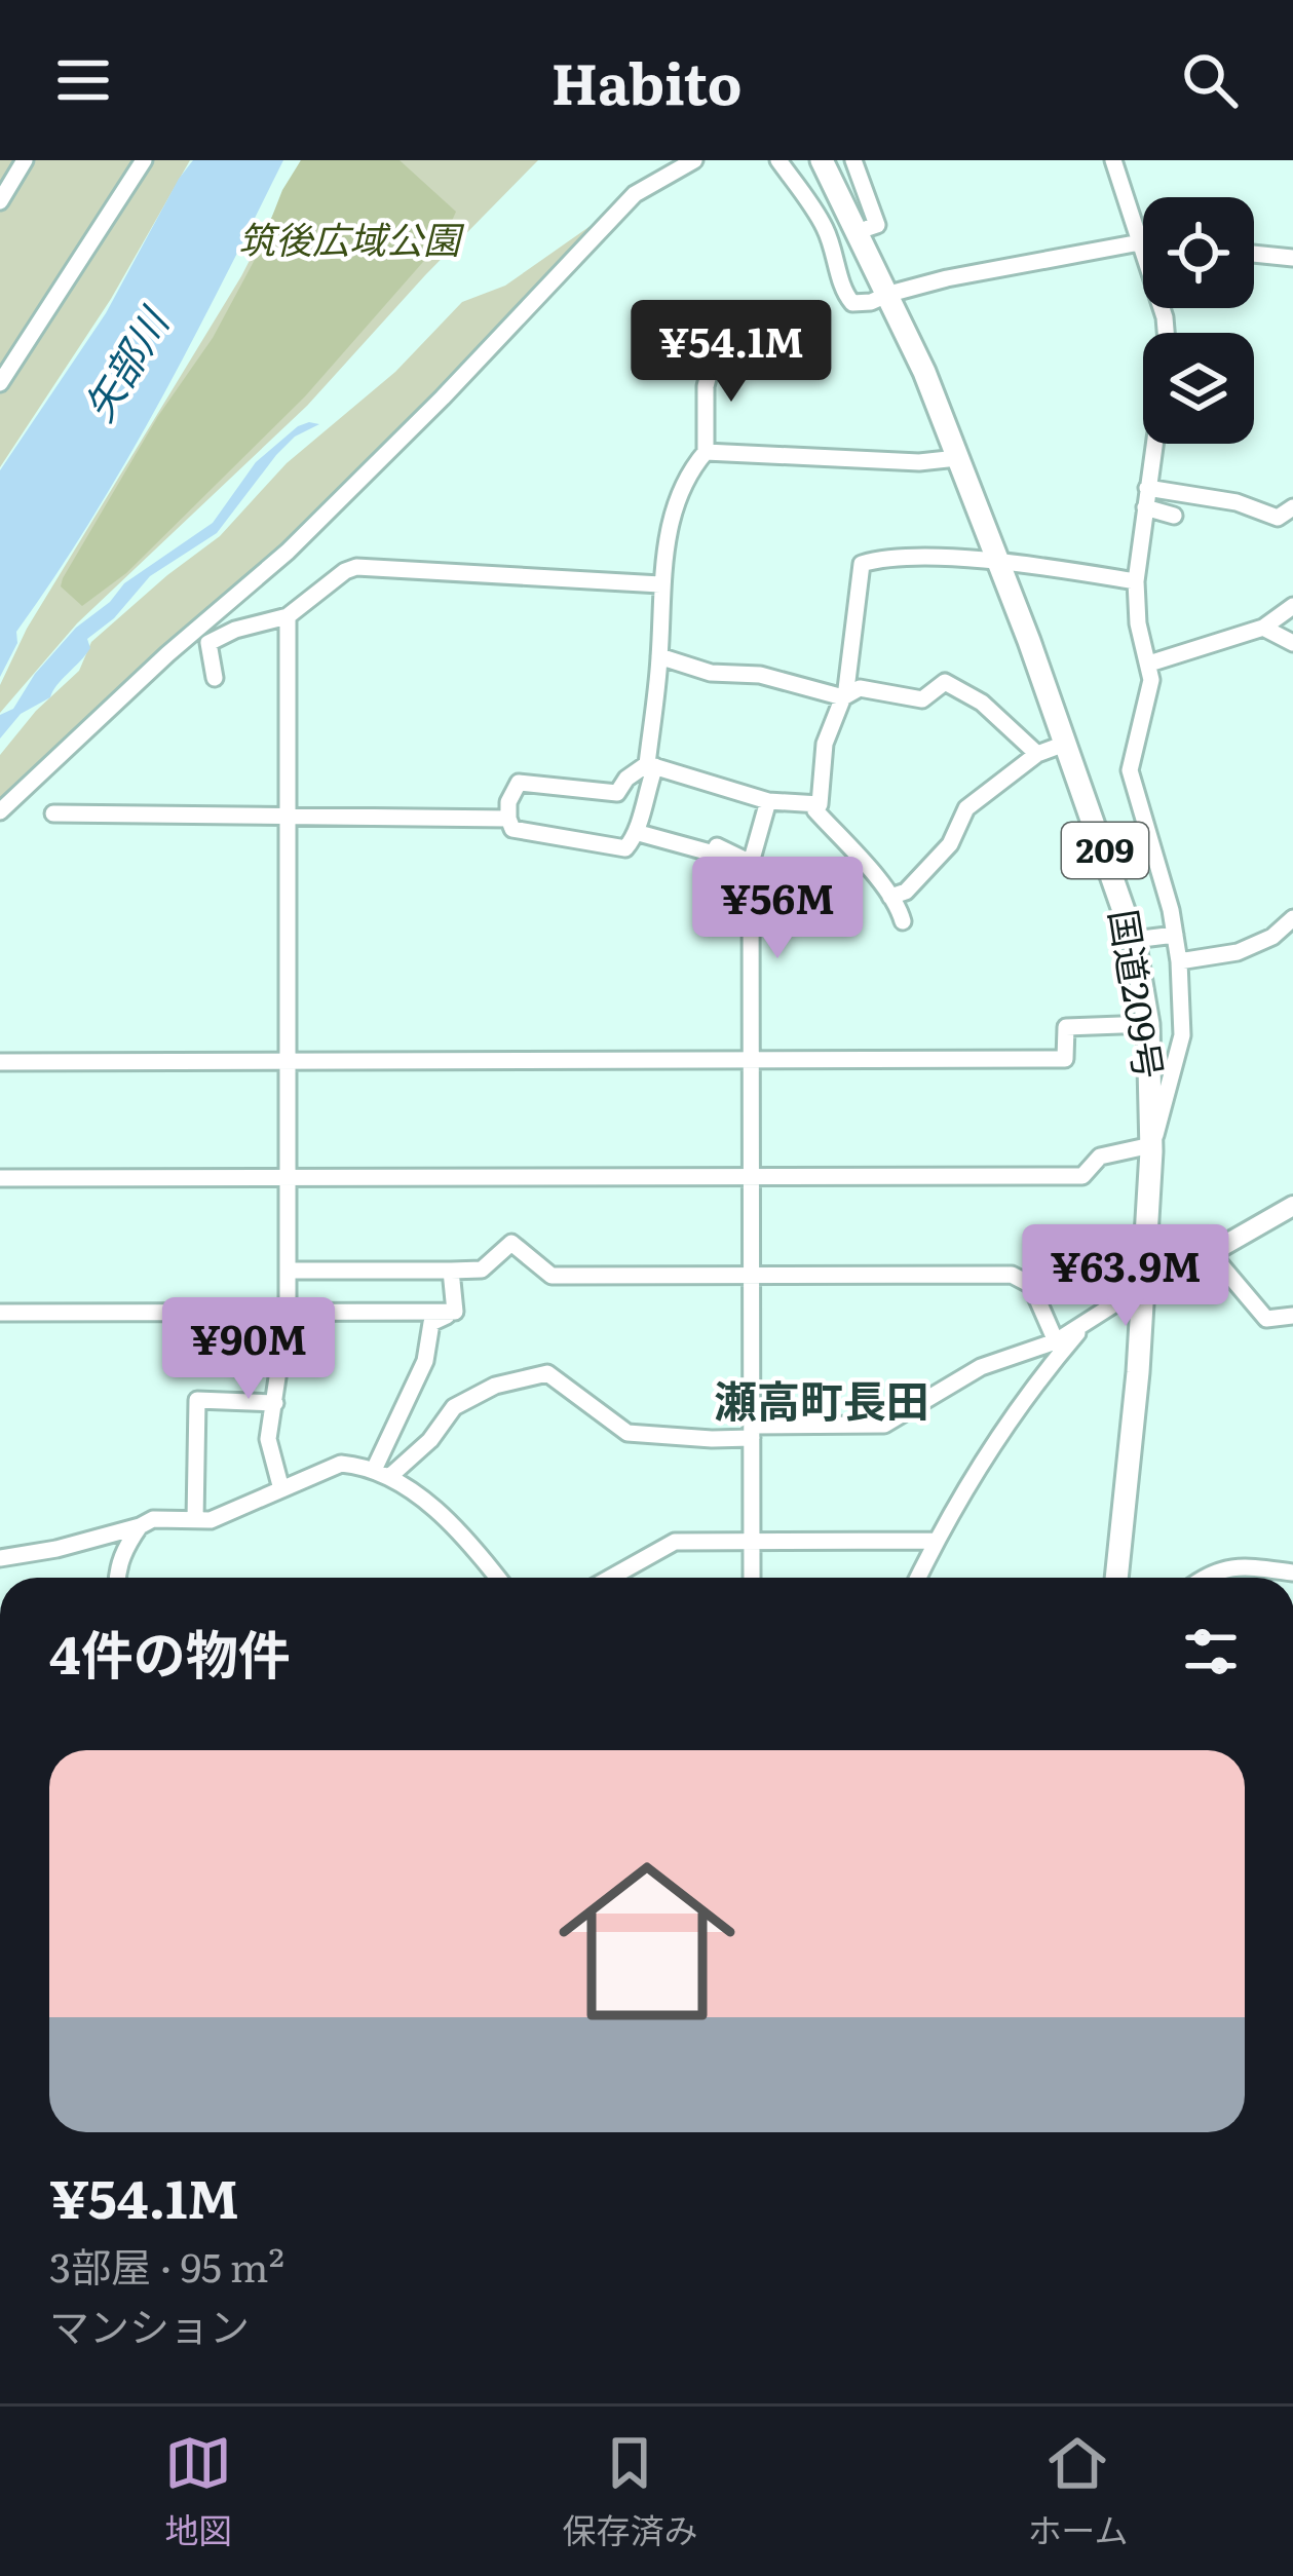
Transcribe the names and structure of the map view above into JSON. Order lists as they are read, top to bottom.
{
  "streets": {
    "highway": ["209", "国道209号"]
  },
  "districts": ["瀬高町長田"],
  "water": ["矢部川"],
  "parks": ["筑後広域公園"],
  "page": {
    "header": "Habito",
    "price": [
      "¥54.1M",
      "¥56M",
      "¥63.9M",
      "¥90M"
    ],
    "heading": "4件の物件",
    "list": [
      {
        "name": "¥54.1M",
        "note": "3部屋 · 95 m² · マンション"
      }
    ],
    "tabs": ["地図", "保存済み", "ホーム"]
  }
}
